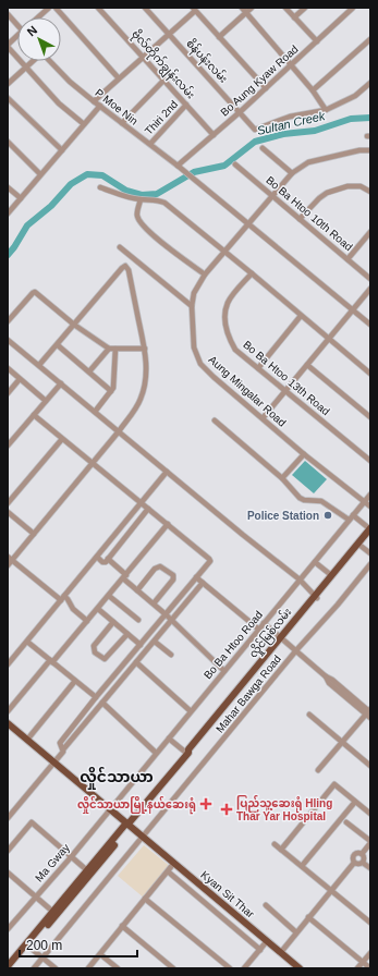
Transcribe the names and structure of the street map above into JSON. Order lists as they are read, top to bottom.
{
  "streets": {
    "main road": ["လှိုင်မြစ်လမ်း", "Kyan Sit Thar"],
    "street": [
      "စိန်ပန်းလမ်း",
      "ဗိုလ်တိုက်ချွန်းလမ်း",
      "Bo Aung Kyaw Road",
      "P Moe Nin",
      "Thiri 2nd",
      "Bo Ba Htoo 10th Road",
      "Bo Ba Htoo 13th Road",
      "Aung Mingalar Road",
      "Bo Ba Htoo Road",
      "Mahar Bawga Road",
      "Ma Gway"
    ]
  },
  "crossings": [
    ["စိန်ပန်းလမ်း", "Bo Aung Kyaw Road"],
    ["ဗိုလ်တိုက်ချွန်းလမ်း", "Bo Aung Kyaw Road"],
    ["ဗိုလ်တိုက်ချွန်းလမ်း", "Thiri 2nd"],
    ["Bo Aung Kyaw Road", "P Moe Nin"],
    ["P Moe Nin", "Thiri 2nd"],
    ["P Moe Nin", "Aung Mingalar Road"],
    ["Bo Ba Htoo 10th Road", "Aung Mingalar Road"],
    ["Aung Mingalar Road", "Bo Ba Htoo Road"],
    ["လှိုင်မြစ်လမ်း", "Kyan Sit Thar"],
    ["Bo Ba Htoo Road", "Ma Gway"],
    ["Bo Ba Htoo Road", "Kyan Sit Thar"],
    ["Mahar Bawga Road", "Kyan Sit Thar"],
    ["Ma Gway", "Kyan Sit Thar"]
  ],
  "districts": ["လှိုင်သာယာ"],
  "water": ["Sultan Creek"],
  "places": {
    "other": ["Police Station"],
    "health": ["လှိုင်သာယာမြို့နယ်ဆေးရုံ", "ပြည်သူ့ဆေးရုံ Hling Thar Yar Hospital"]
  },
  "scale_bar": "200 m",
  "north": "top left"
}
